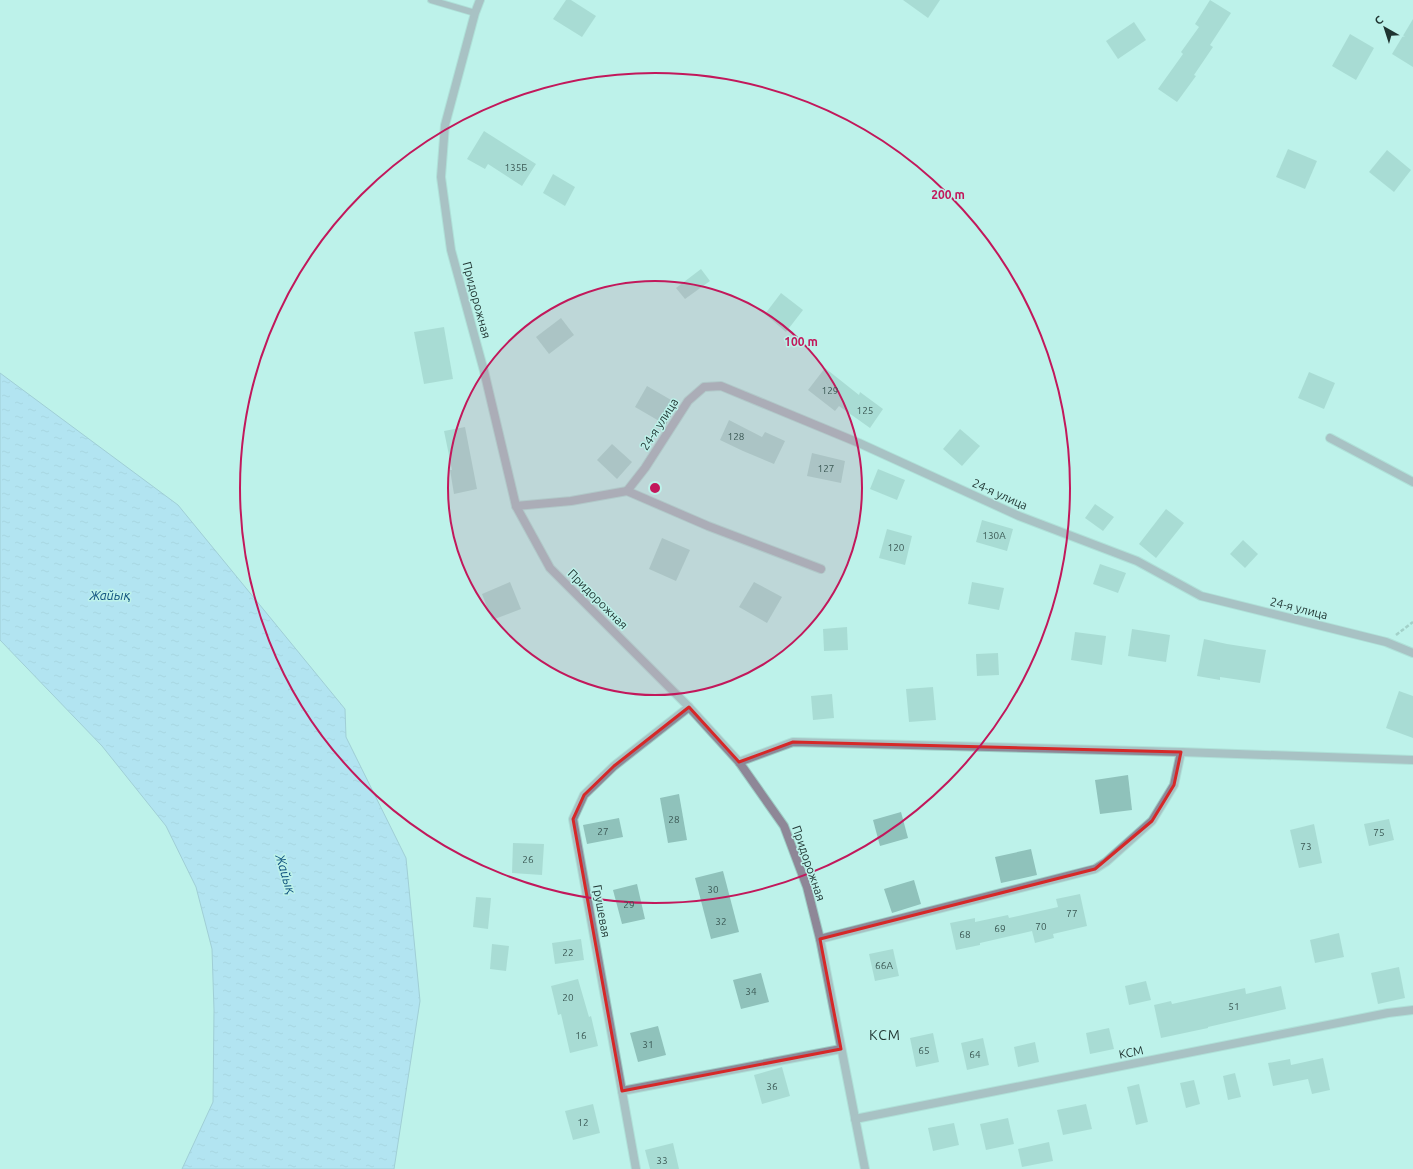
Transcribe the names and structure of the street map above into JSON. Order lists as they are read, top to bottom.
{
  "streets": {
    "street": [
      "Придорожная",
      "24-я улица",
      "Грушевая",
      "КСМ"
    ]
  },
  "crossings": [
    ["Придорожная", "Грушевая"],
    ["Придорожная", "КСМ"]
  ],
  "districts": ["КСМ"],
  "water": ["Жайық"],
  "house_numbers": [
    "135Б",
    "129",
    "125",
    "128",
    "127",
    "130А",
    "120",
    "28",
    "27",
    "75",
    "73",
    "26",
    "30",
    "29",
    "77",
    "32",
    "70",
    "69",
    "68",
    "22",
    "66А",
    "34",
    "20",
    "51",
    "16",
    "31",
    "65",
    "64",
    "36",
    "12",
    "33"
  ],
  "north": "top left",
  "rings": ["200 m", "100 m"]
}
